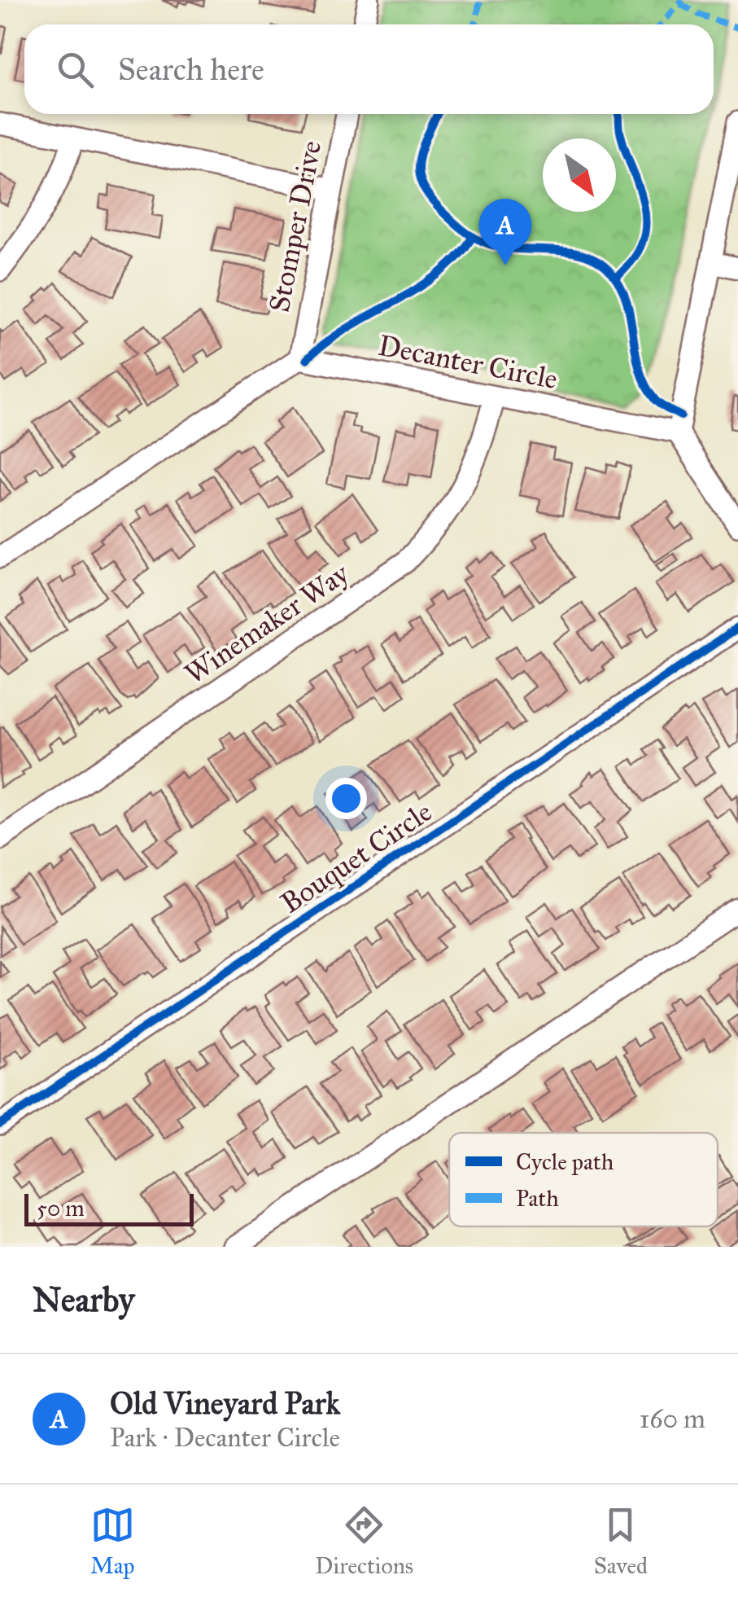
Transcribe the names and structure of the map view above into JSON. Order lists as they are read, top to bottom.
{
  "streets": {
    "street": [
      "Stomper Drive",
      "Decanter Circle",
      "Winemaker Way",
      "Bouquet Circle"
    ]
  },
  "crossings": [
    ["Stomper Drive", "Decanter Circle"],
    ["Decanter Circle", "Winemaker Way"]
  ],
  "legend": ["Cycle path", "Path"],
  "scale_bar": "50 m",
  "north": "bottom right",
  "page": {
    "search": "Search here",
    "pins": "A",
    "scale": "50 m",
    "heading": "Nearby",
    "list": [
      {
        "mark": "A",
        "name": "Old Vineyard Park",
        "note": "Park · Decanter Circle",
        "value": "160 m"
      }
    ],
    "nav": ["Map", "Directions", "Saved"]
  }
}
